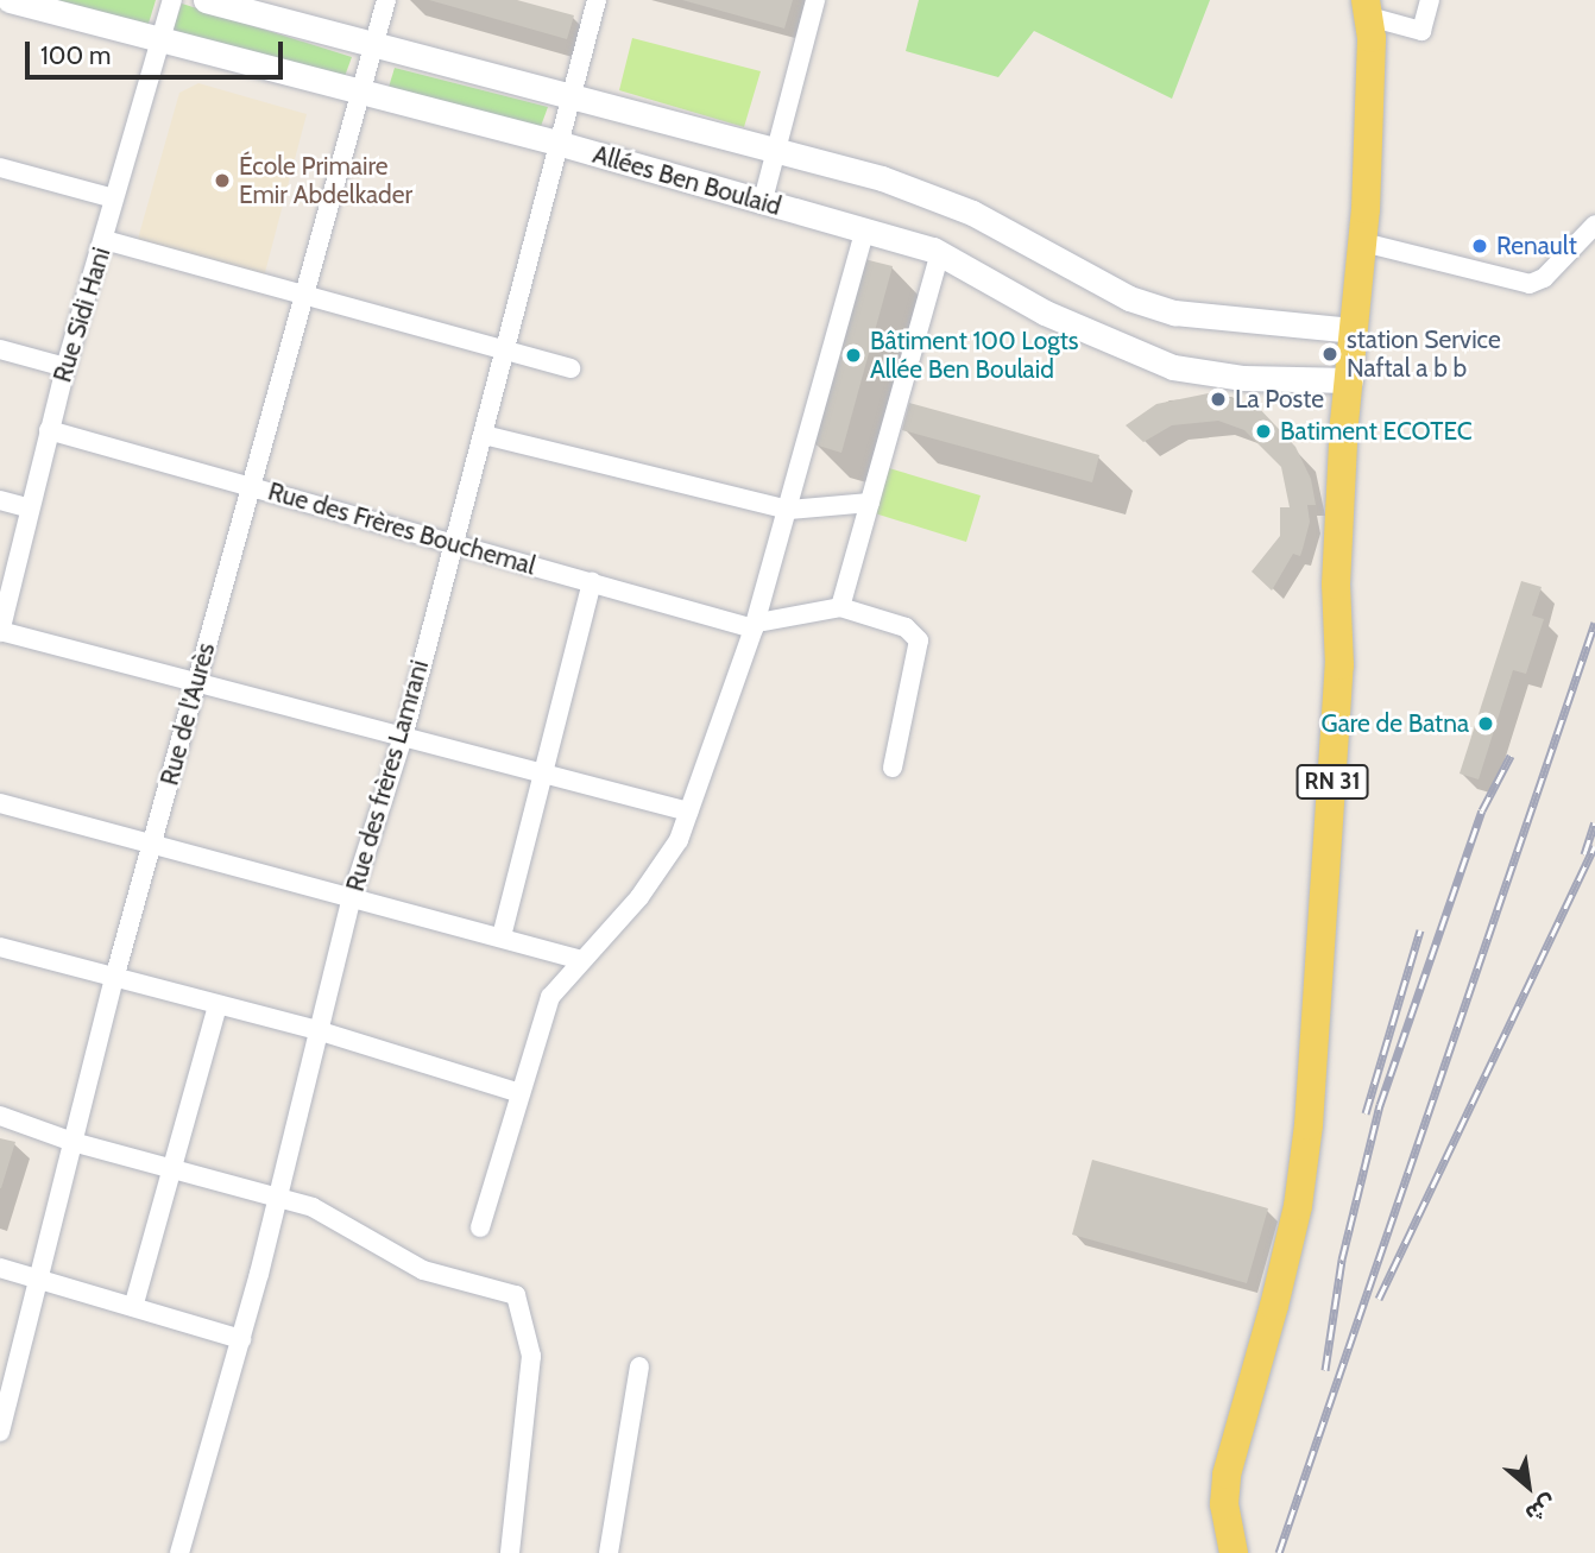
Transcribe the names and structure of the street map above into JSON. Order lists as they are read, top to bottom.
{
  "streets": {
    "main road": ["Allées Ben Boulaid", "RN 31"],
    "street": [
      "Rue Sidi Hani",
      "Rue des Frères Bouchemal",
      "Rue de l'Aurès",
      "Rue des frères Lamrani"
    ]
  },
  "crossings": [
    ["Allées Ben Boulaid", "Rue Sidi Hani"],
    ["Allées Ben Boulaid", "Rue de l'Aurès"],
    ["Allées Ben Boulaid", "Rue des frères Lamrani"],
    ["Allées Ben Boulaid", "RN 31"],
    ["Rue Sidi Hani", "Rue des Frères Bouchemal"],
    ["Rue des Frères Bouchemal", "Rue de l'Aurès"],
    ["Rue des Frères Bouchemal", "Rue des frères Lamrani"]
  ],
  "places": [
    "École Primaire Emir Abdelkader",
    "Renault",
    "station Service Naftal a b b",
    "Bâtiment 100 Logts Allée Ben Boulaid",
    "La Poste",
    "Batiment ECOTEC",
    "Gare de Batna"
  ],
  "scale_bar": "100 m",
  "north": "bottom right"
}
